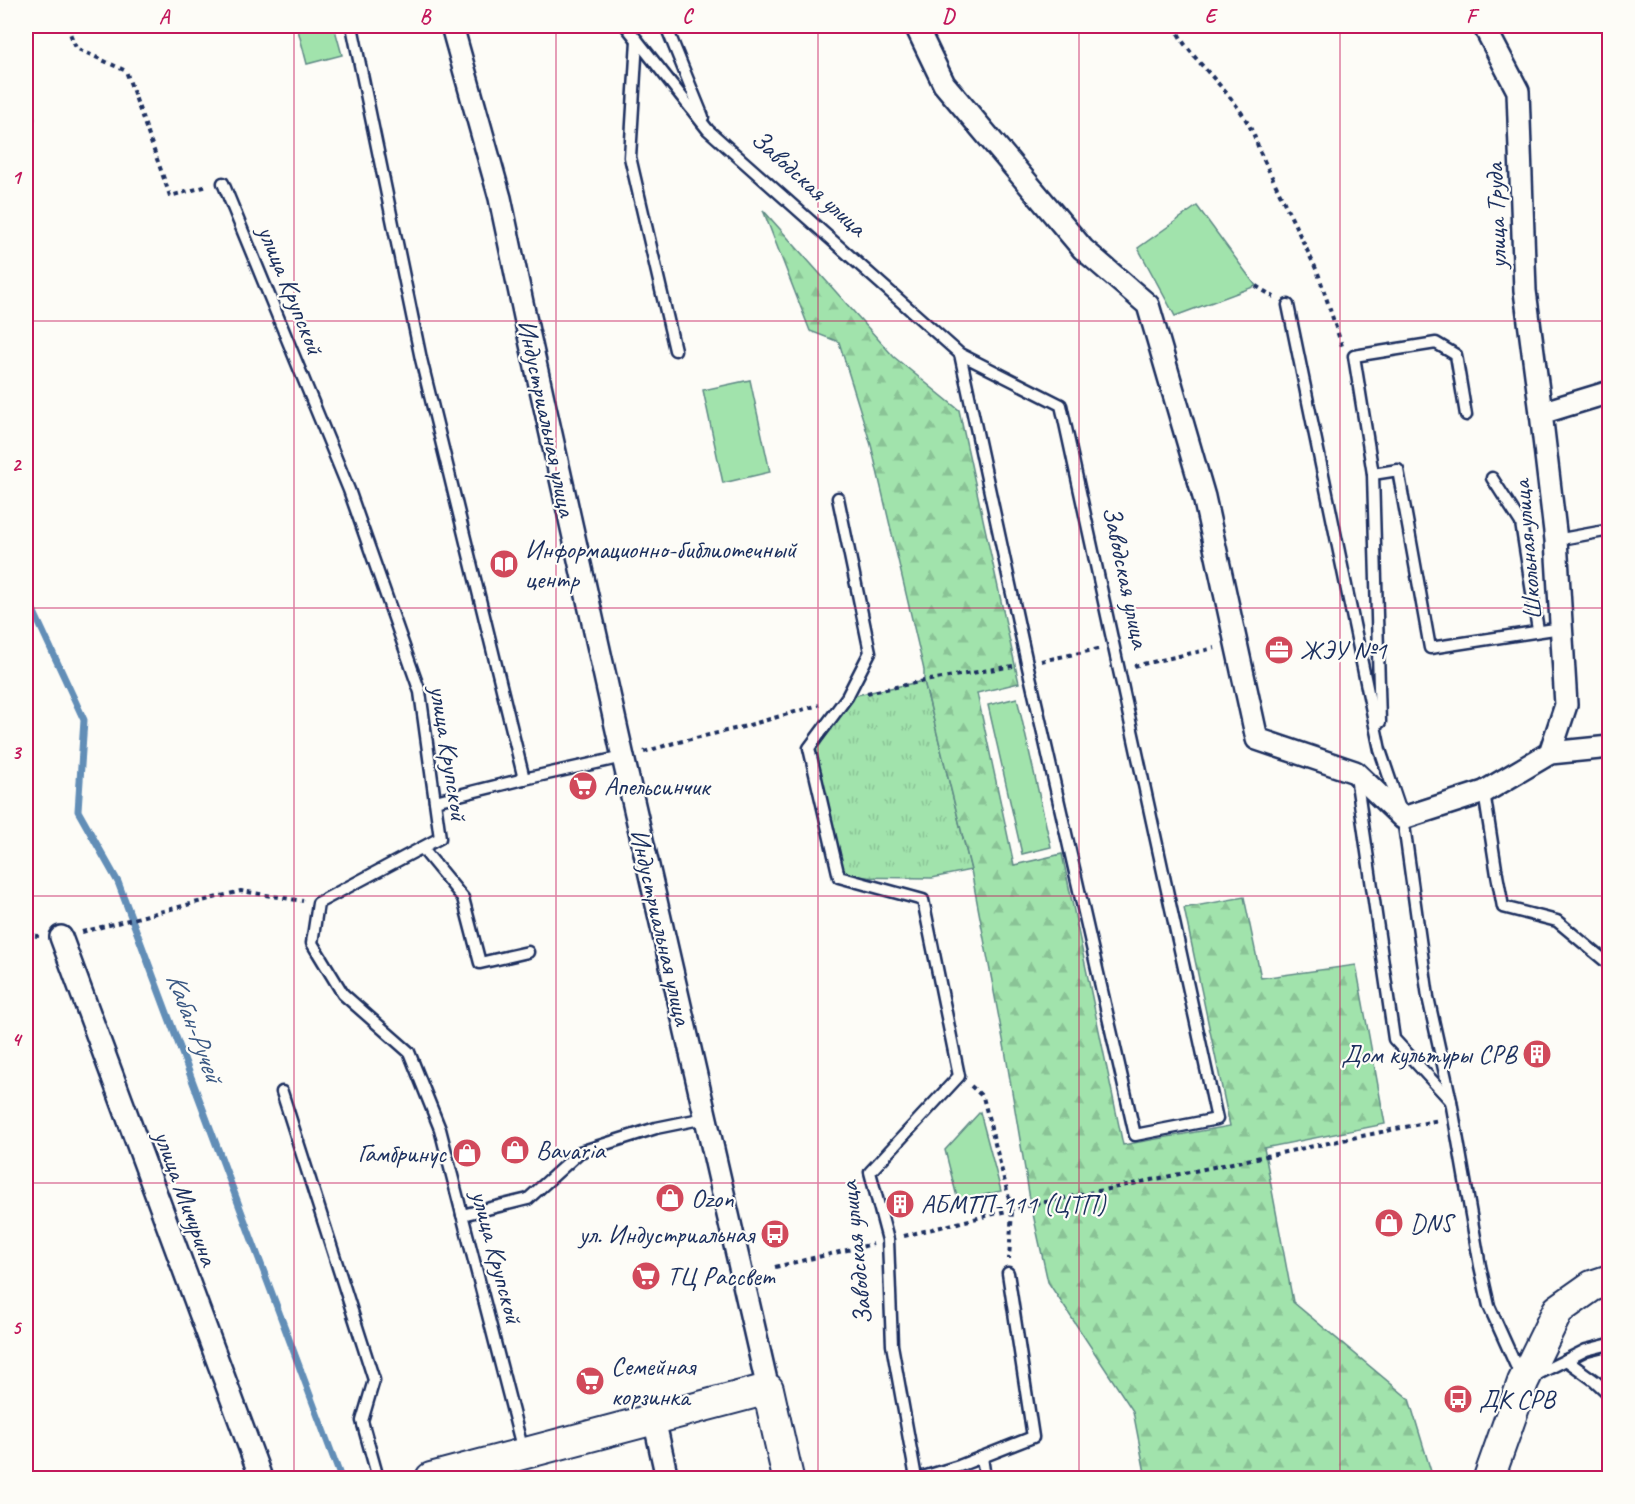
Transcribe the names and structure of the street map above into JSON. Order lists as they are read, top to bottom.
{
  "streets": {
    "street": [
      "улица Труда",
      "Индустриальная улица",
      "Школьная улица",
      "улица Мичурина"
    ],
    "lane": ["Заводская улица", "улица Крупской"]
  },
  "crossings": [
    ["улица Труда", "Школьная улица"]
  ],
  "water": ["Кабан-Ручей"],
  "places": {
    "library": ["Информационно-библиотечный центр"],
    "office": ["ЖЭУ №1"],
    "supermarket": ["Апельсинчик", "ТЦ Рассвет", "Семейная корзинка"],
    "building": ["Дом культуры СРВ", "АБМТП-111 (ЦТП)"],
    "shop": [
      "Bavaria",
      "Гамбринус",
      "Ozon",
      "DNS"
    ],
    "bus stop": ["ул. Индустриальная", "ДК СРВ"]
  },
  "grid": {
    "columns": [
      "A",
      "B",
      "C",
      "D",
      "E",
      "F"
    ],
    "rows": [
      "1",
      "2",
      "3",
      "4",
      "5"
    ]
  }
}
